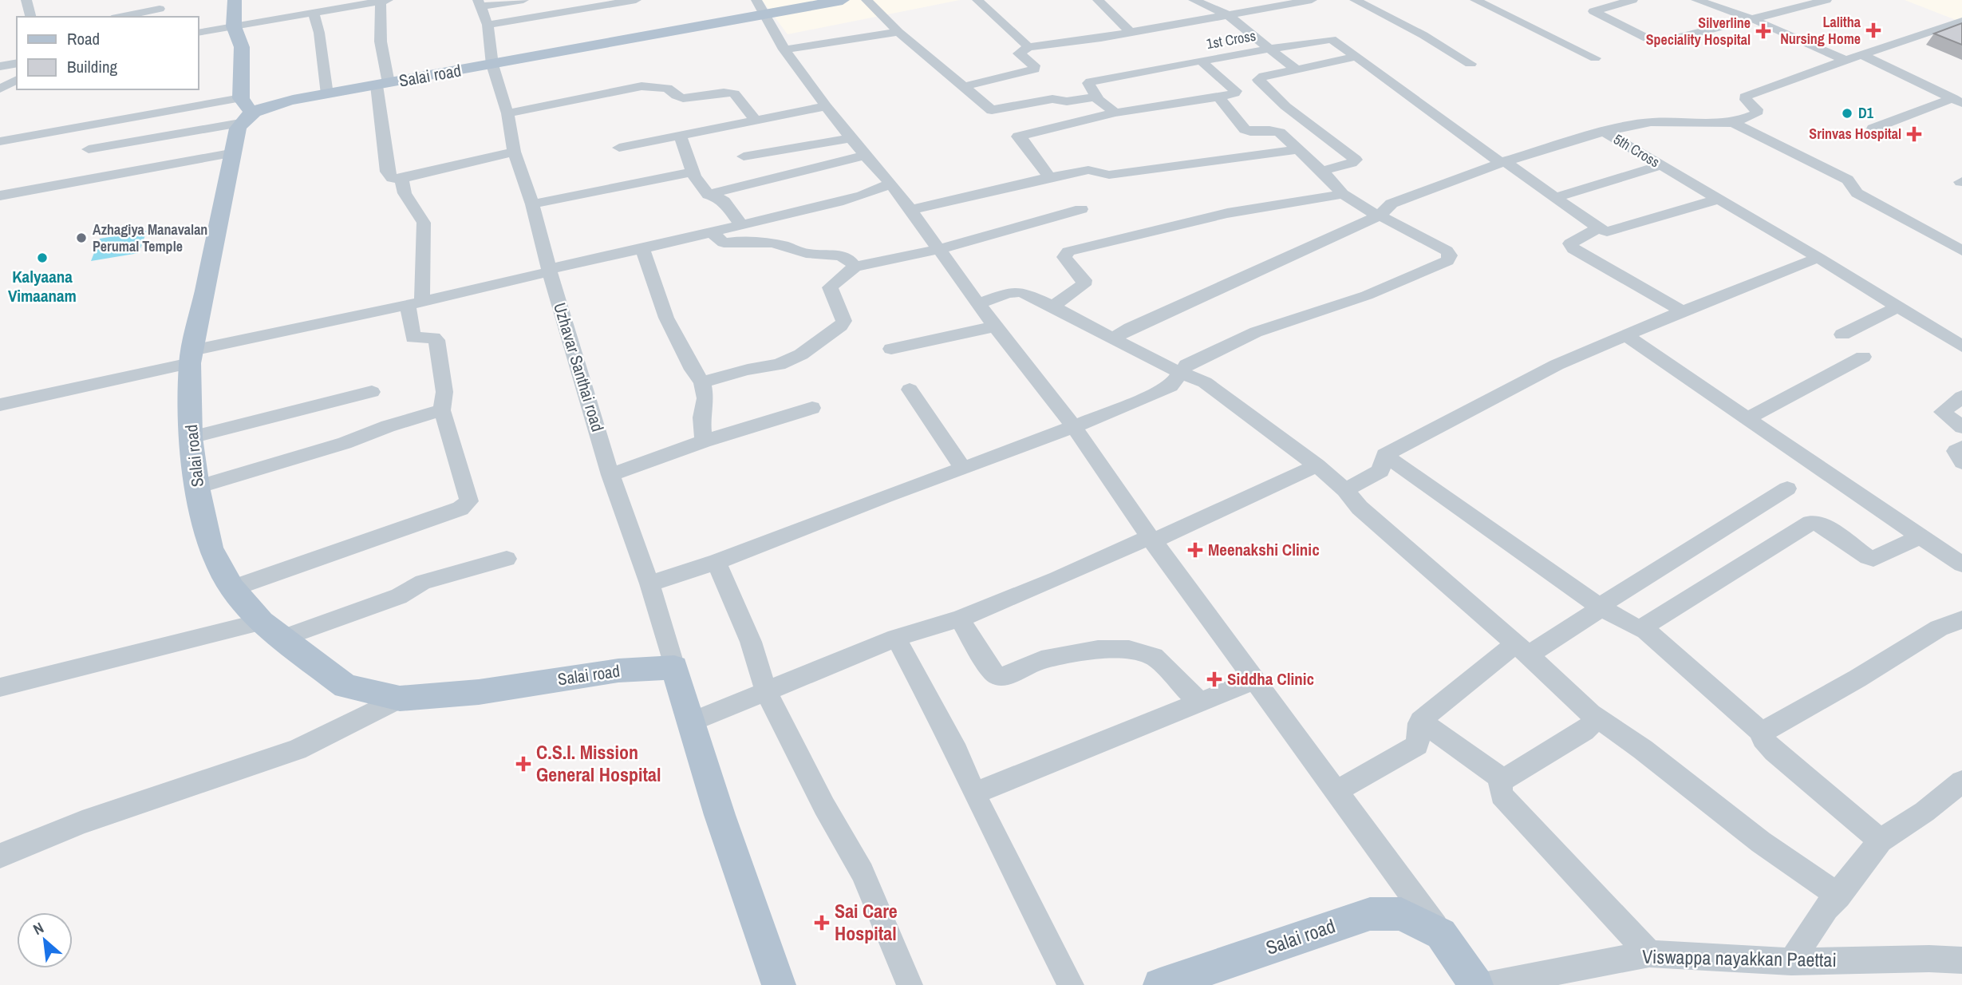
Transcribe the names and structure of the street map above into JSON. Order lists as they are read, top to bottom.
{
  "streets": {
    "main road": ["Salai road"],
    "street": [
      "1st Cross",
      "5th Cross",
      "Uzhavar Santhai road",
      "Viswappa nayakkan Paettai"
    ]
  },
  "crossings": [
    ["Salai road", "Uzhavar Santhai road"]
  ],
  "places": {
    "health": [
      "Lalitha Nursing Home",
      "Silverline Speciality Hospital",
      "Srinvas Hospital",
      "Meenakshi Clinic",
      "Siddha Clinic",
      "C.S.I. Mission General Hospital",
      "Sai Care Hospital"
    ],
    "other": ["D1", "Azhagiya Manavalan Perumal Temple", "Kalyaana Vimaanam"]
  },
  "legend": ["Road", "Building"],
  "north": "top left"
}
